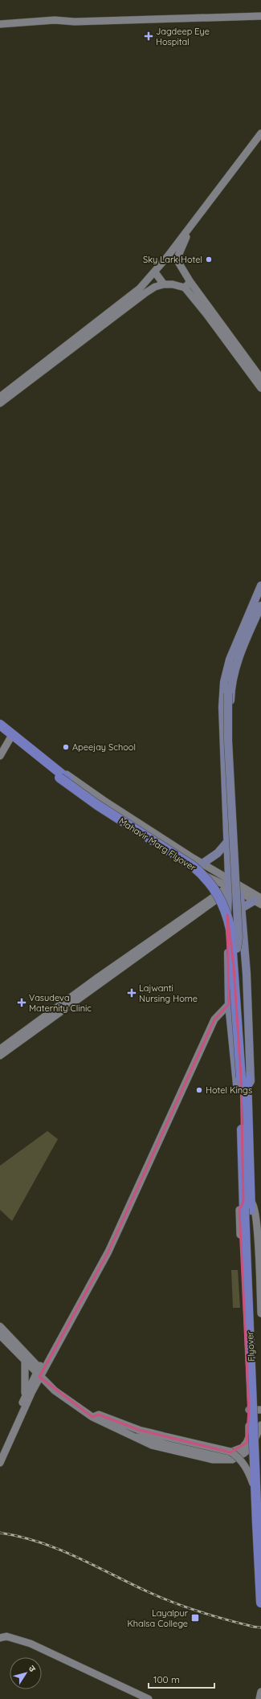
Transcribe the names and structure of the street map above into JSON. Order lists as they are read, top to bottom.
{
  "streets": {
    "highway": ["Mahavir Marg Flyover", "Flyover"]
  },
  "places": {
    "health": ["Jagdeep Eye Hospital", "Lajwanti Nursing Home", "Vasudeva Maternity Clinic"],
    "other": ["Sky Lark Hotel", "Apeejay School", "Hotel Kings"],
    "transit": ["Layalpur Khalsa College"]
  },
  "scale_bar": "100 m",
  "north": "top right"
}
